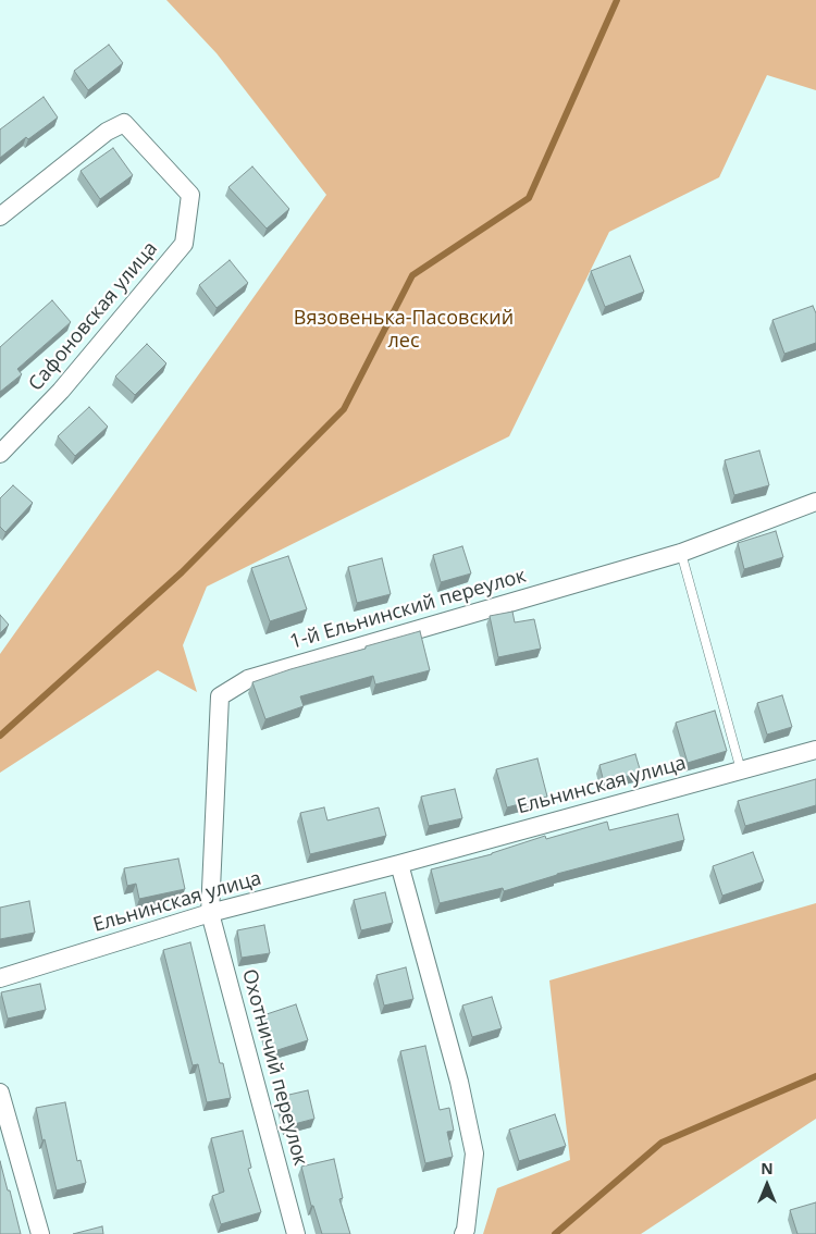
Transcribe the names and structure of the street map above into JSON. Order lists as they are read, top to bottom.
{
  "streets": {
    "street": [
      "Сафоновская улица",
      "1-й Ельнинский переулок",
      "Ельнинская улица",
      "Охотничий переулок"
    ]
  },
  "crossings": [
    ["1-й Ельнинский переулок", "Ельнинская улица"],
    ["1-й Ельнинский переулок", "Охотничий переулок"],
    ["Ельнинская улица", "Охотничий переулок"]
  ],
  "parks": ["Вязовенька-Пасовский лес"],
  "north": "top"
}
